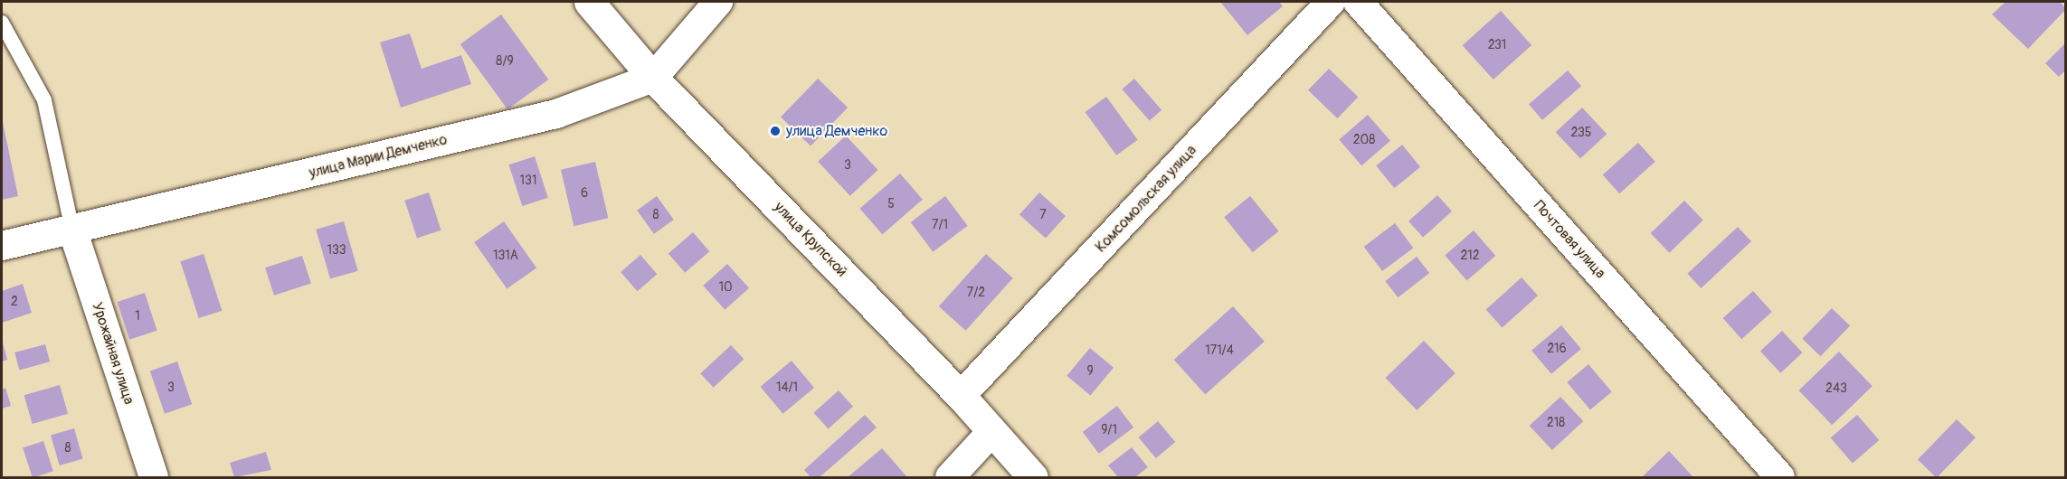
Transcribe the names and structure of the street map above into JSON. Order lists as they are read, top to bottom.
{
  "streets": {
    "street": [
      "улица Марии Демченко",
      "Комсомольская улица",
      "улица Крупской",
      "Почтовая улица",
      "Урожайная улица"
    ]
  },
  "crossings": [
    ["улица Марии Демченко", "улица Крупской"],
    ["улица Марии Демченко", "Урожайная улица"],
    ["Комсомольская улица", "улица Крупской"]
  ],
  "places": ["улица Демченко"],
  "house_numbers": [
    "231",
    "8/9",
    "235",
    "208",
    "3",
    "131",
    "6",
    "5",
    "8",
    "7",
    "7/1",
    "133",
    "131А",
    "212",
    "10",
    "7/2",
    "2",
    "1",
    "216",
    "171/4",
    "9",
    "3",
    "14/1",
    "243",
    "218",
    "9/1",
    "8"
  ]
}
